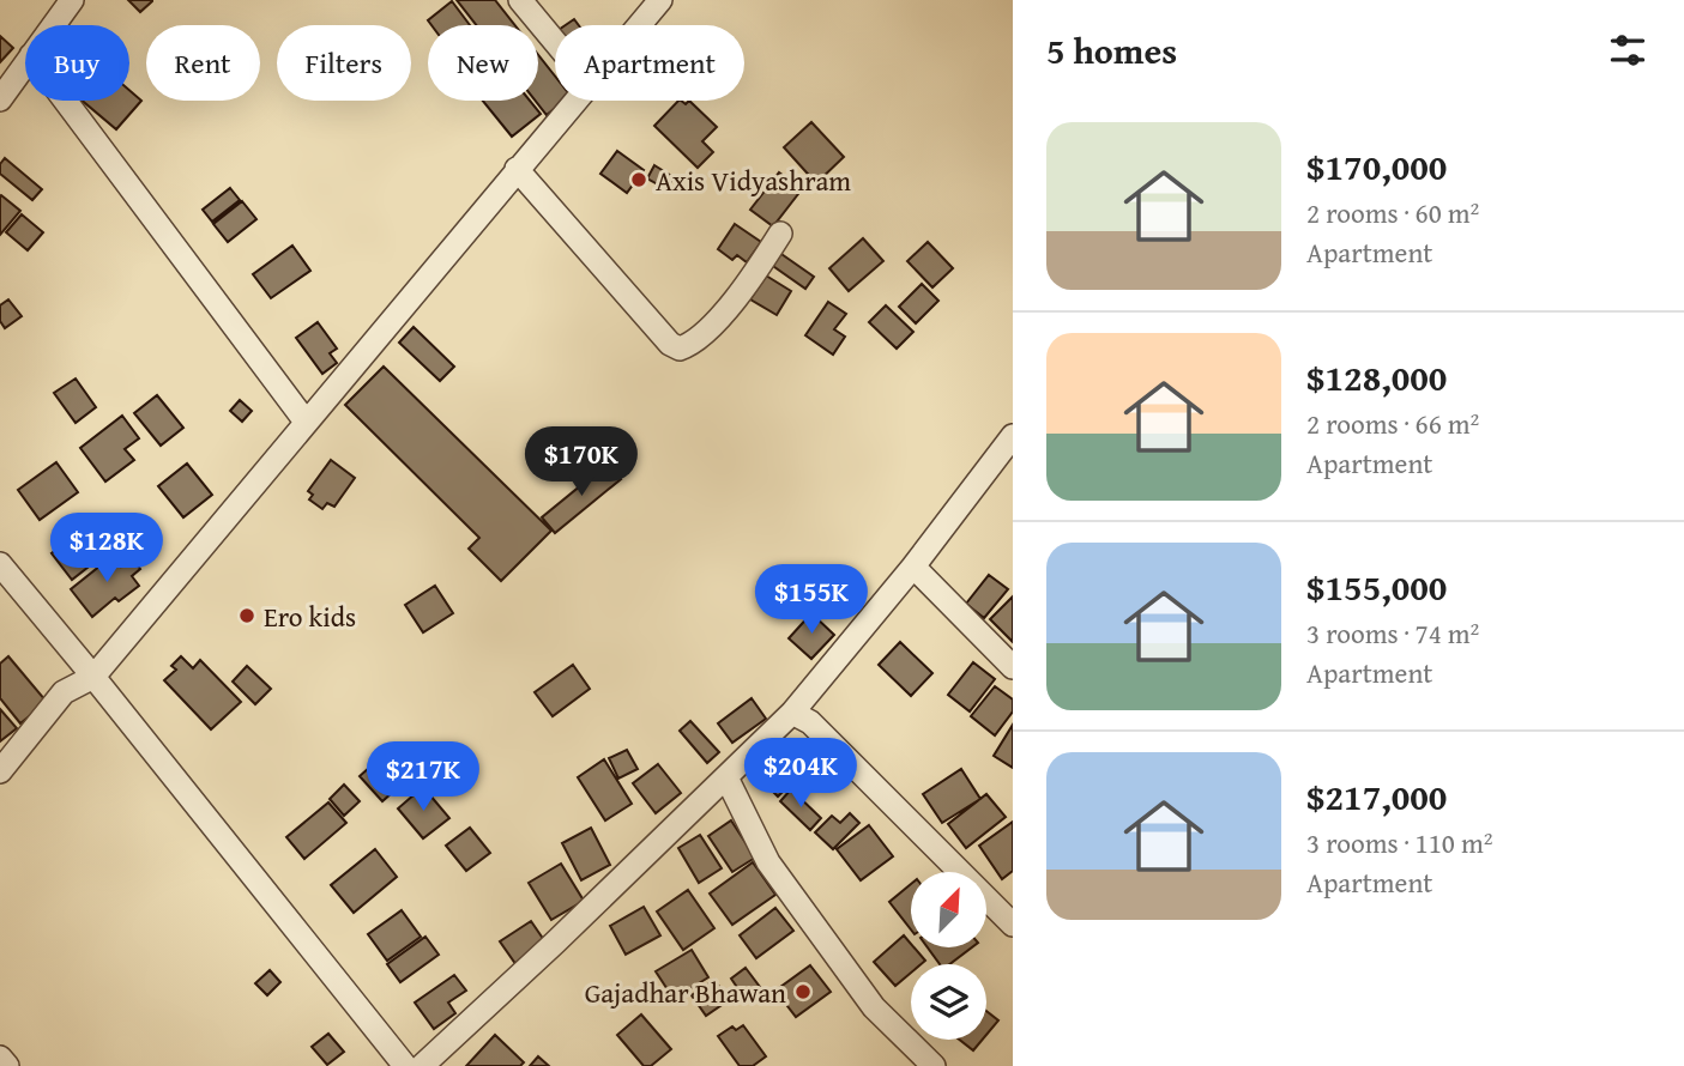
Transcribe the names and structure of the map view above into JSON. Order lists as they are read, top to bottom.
{
  "places": ["Axis Vidyashram", "Ero kids", "Gajadhar Bhawan"],
  "north": "top right",
  "page": {
    "heading": "5 homes",
    "chip": [
      "Buy",
      "Rent",
      "Filters",
      "New",
      "Apartment"
    ],
    "list": [
      {
        "name": "$170,000",
        "note": "2 rooms · 60 m² · Apartment"
      },
      {
        "name": "$128,000",
        "note": "2 rooms · 66 m² · Apartment"
      },
      {
        "name": "$155,000",
        "note": "3 rooms · 74 m² · Apartment"
      },
      {
        "name": "$217,000",
        "note": "3 rooms · 110 m² · Apartment"
      }
    ],
    "price": [
      "$170K",
      "$128K",
      "$155K",
      "$204K",
      "$217K"
    ]
  }
}
